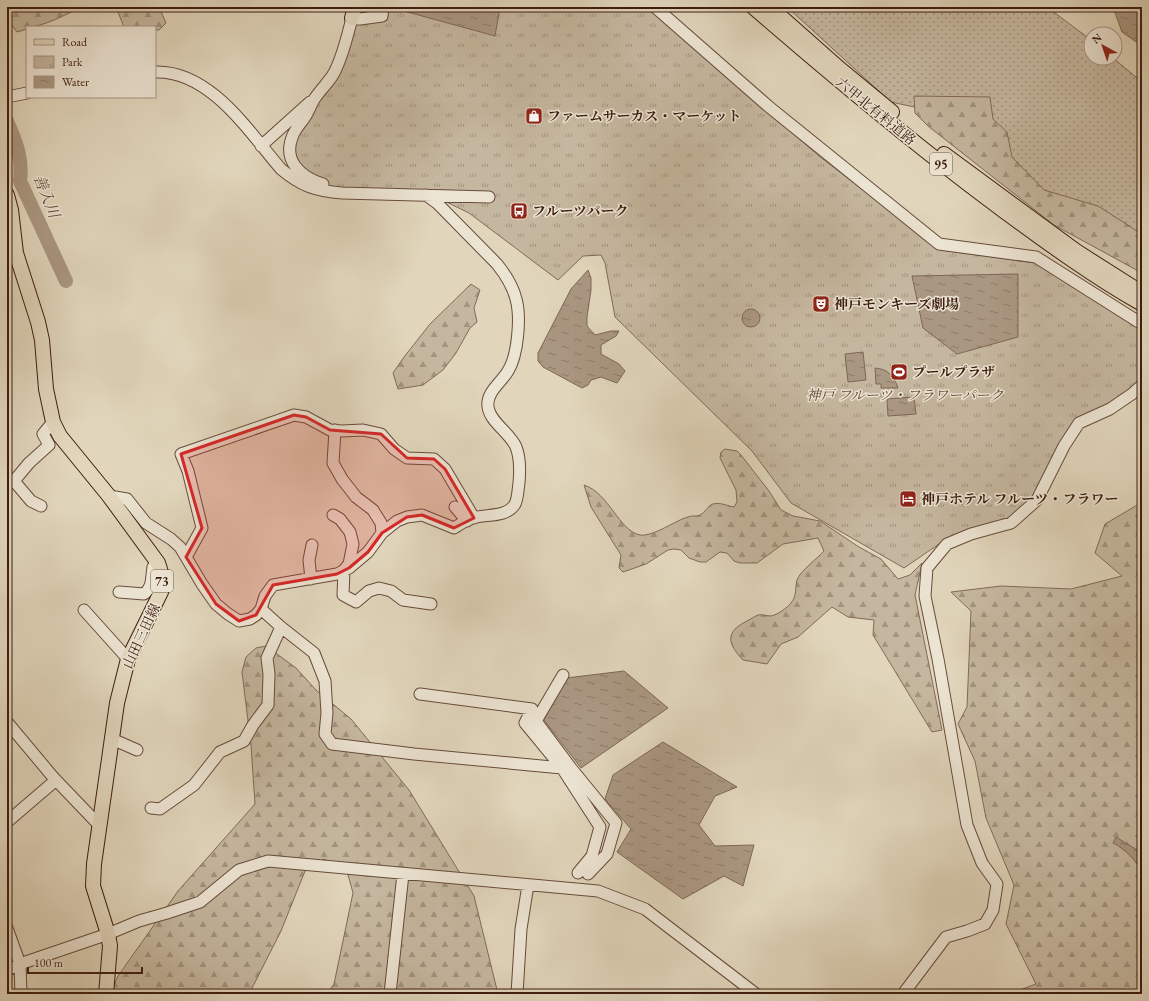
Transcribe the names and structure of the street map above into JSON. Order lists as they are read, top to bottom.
{
  "streets": {
    "main road": [
      "六甲北有料道路",
      "95",
      "73",
      "山田三田線"
    ]
  },
  "water": ["善入川"],
  "parks": ["神戸 フルーツ・フラワーパーク"],
  "places": {
    "shop": ["ファームサーカス・マーケット"],
    "bus stop": ["フルーツパーク"],
    "theatre": ["神戸モンキーズ劇場"],
    "sports": ["プールプラザ"],
    "hotel": ["神戸ホテル フルーツ・フラワー"]
  },
  "legend": ["Road", "Park", "Water"],
  "scale_bar": "100 m",
  "north": "top left"
}
